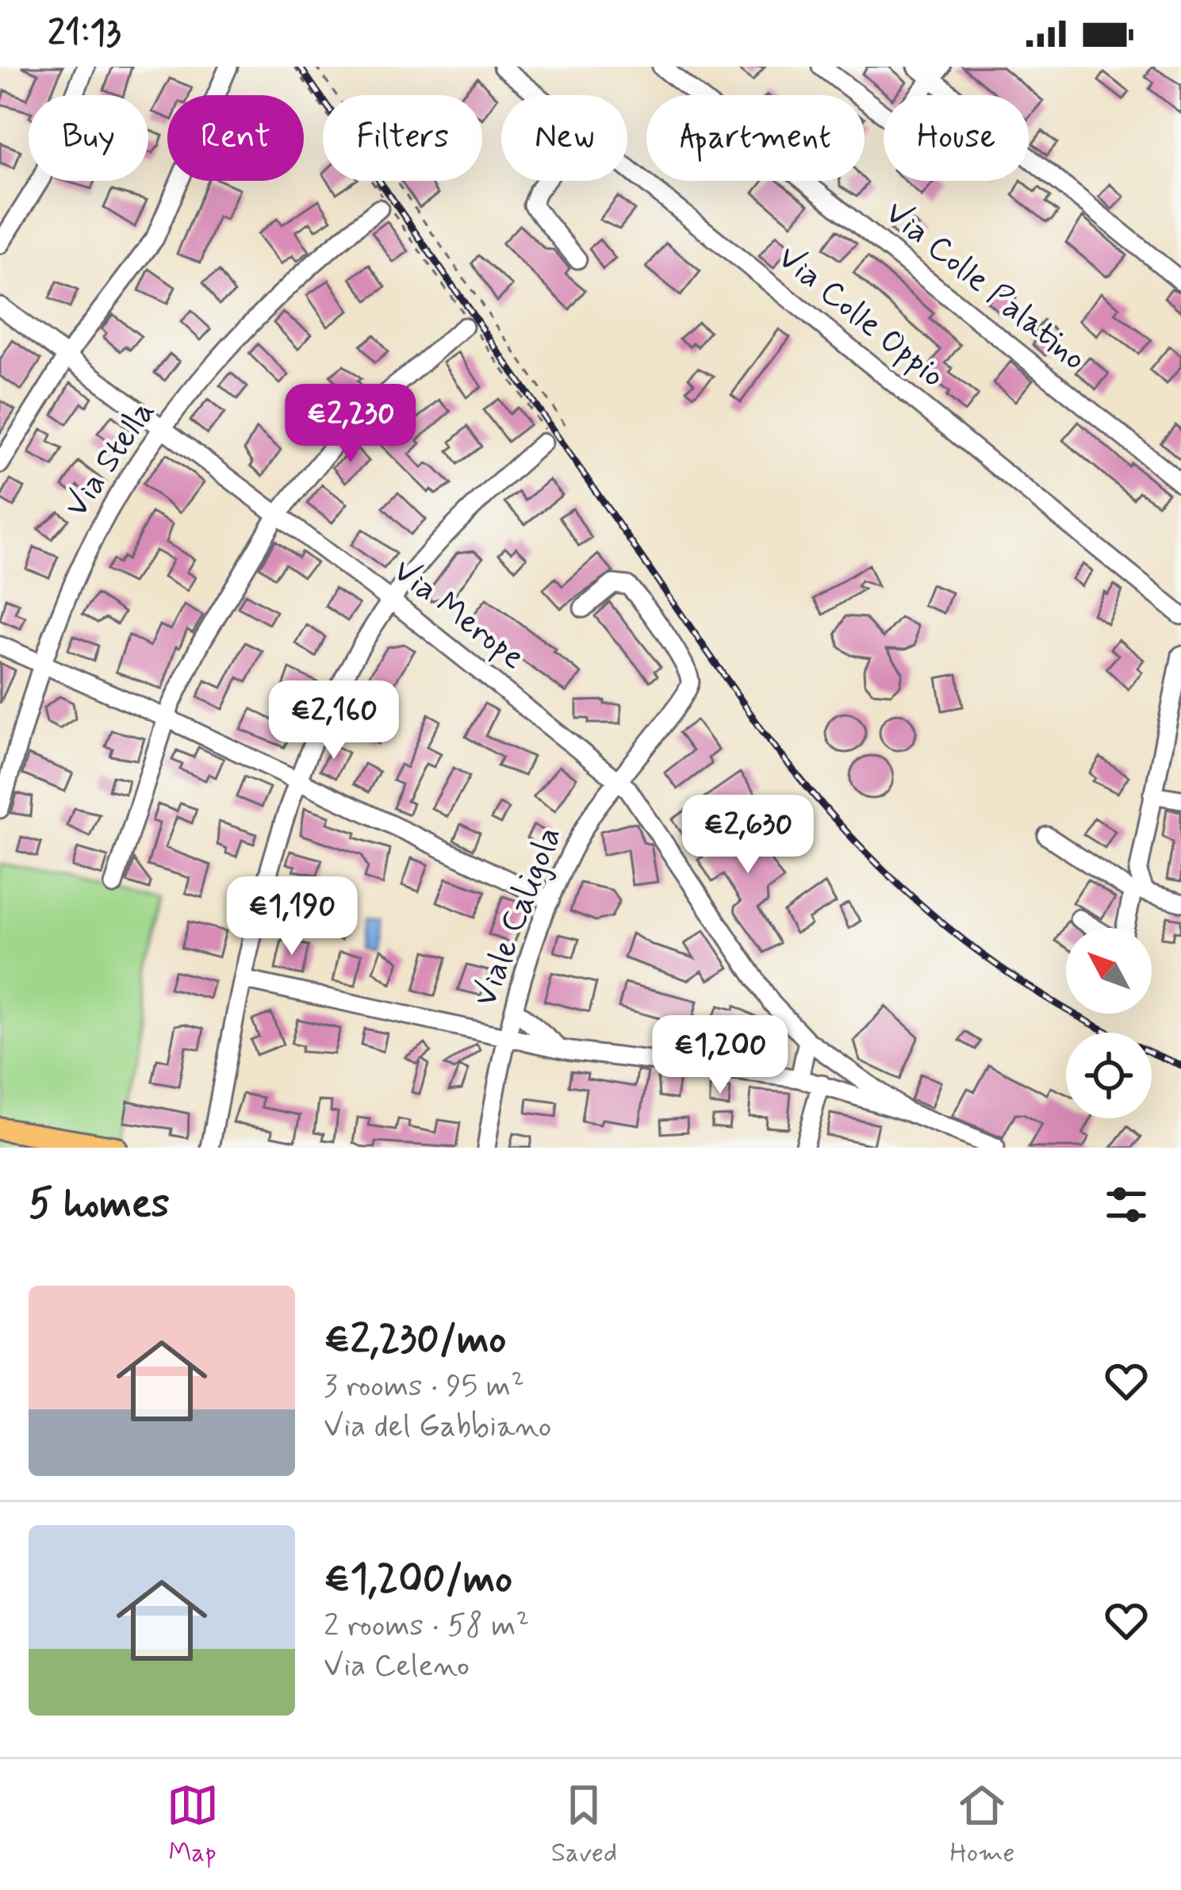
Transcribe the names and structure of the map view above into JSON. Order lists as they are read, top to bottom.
{
  "streets": {
    "street": [
      "Via Colle Palatino",
      "Via Colle Oppio",
      "Via Stella",
      "Via Merope",
      "Viale Caligola"
    ]
  },
  "crossings": [
    ["Via Stella", "Via Merope"],
    ["Via Merope", "Viale Caligola"]
  ],
  "north": "top left",
  "page": {
    "status": "21:13",
    "chip": [
      "Buy",
      "Rent",
      "Filters",
      "New",
      "Apartment",
      "House"
    ],
    "price": [
      "€2,230",
      "€2,160",
      "€2,630",
      "€1,190",
      "€1,200"
    ],
    "heading": "5 homes",
    "list": [
      {
        "name": "€2,230/mo",
        "note": "3 rooms · 95 m² · Via del Gabbiano"
      },
      {
        "name": "€1,200/mo",
        "note": "2 rooms · 58 m² · Via Celeno"
      }
    ],
    "tabs": ["Map", "Saved", "Home"]
  }
}
